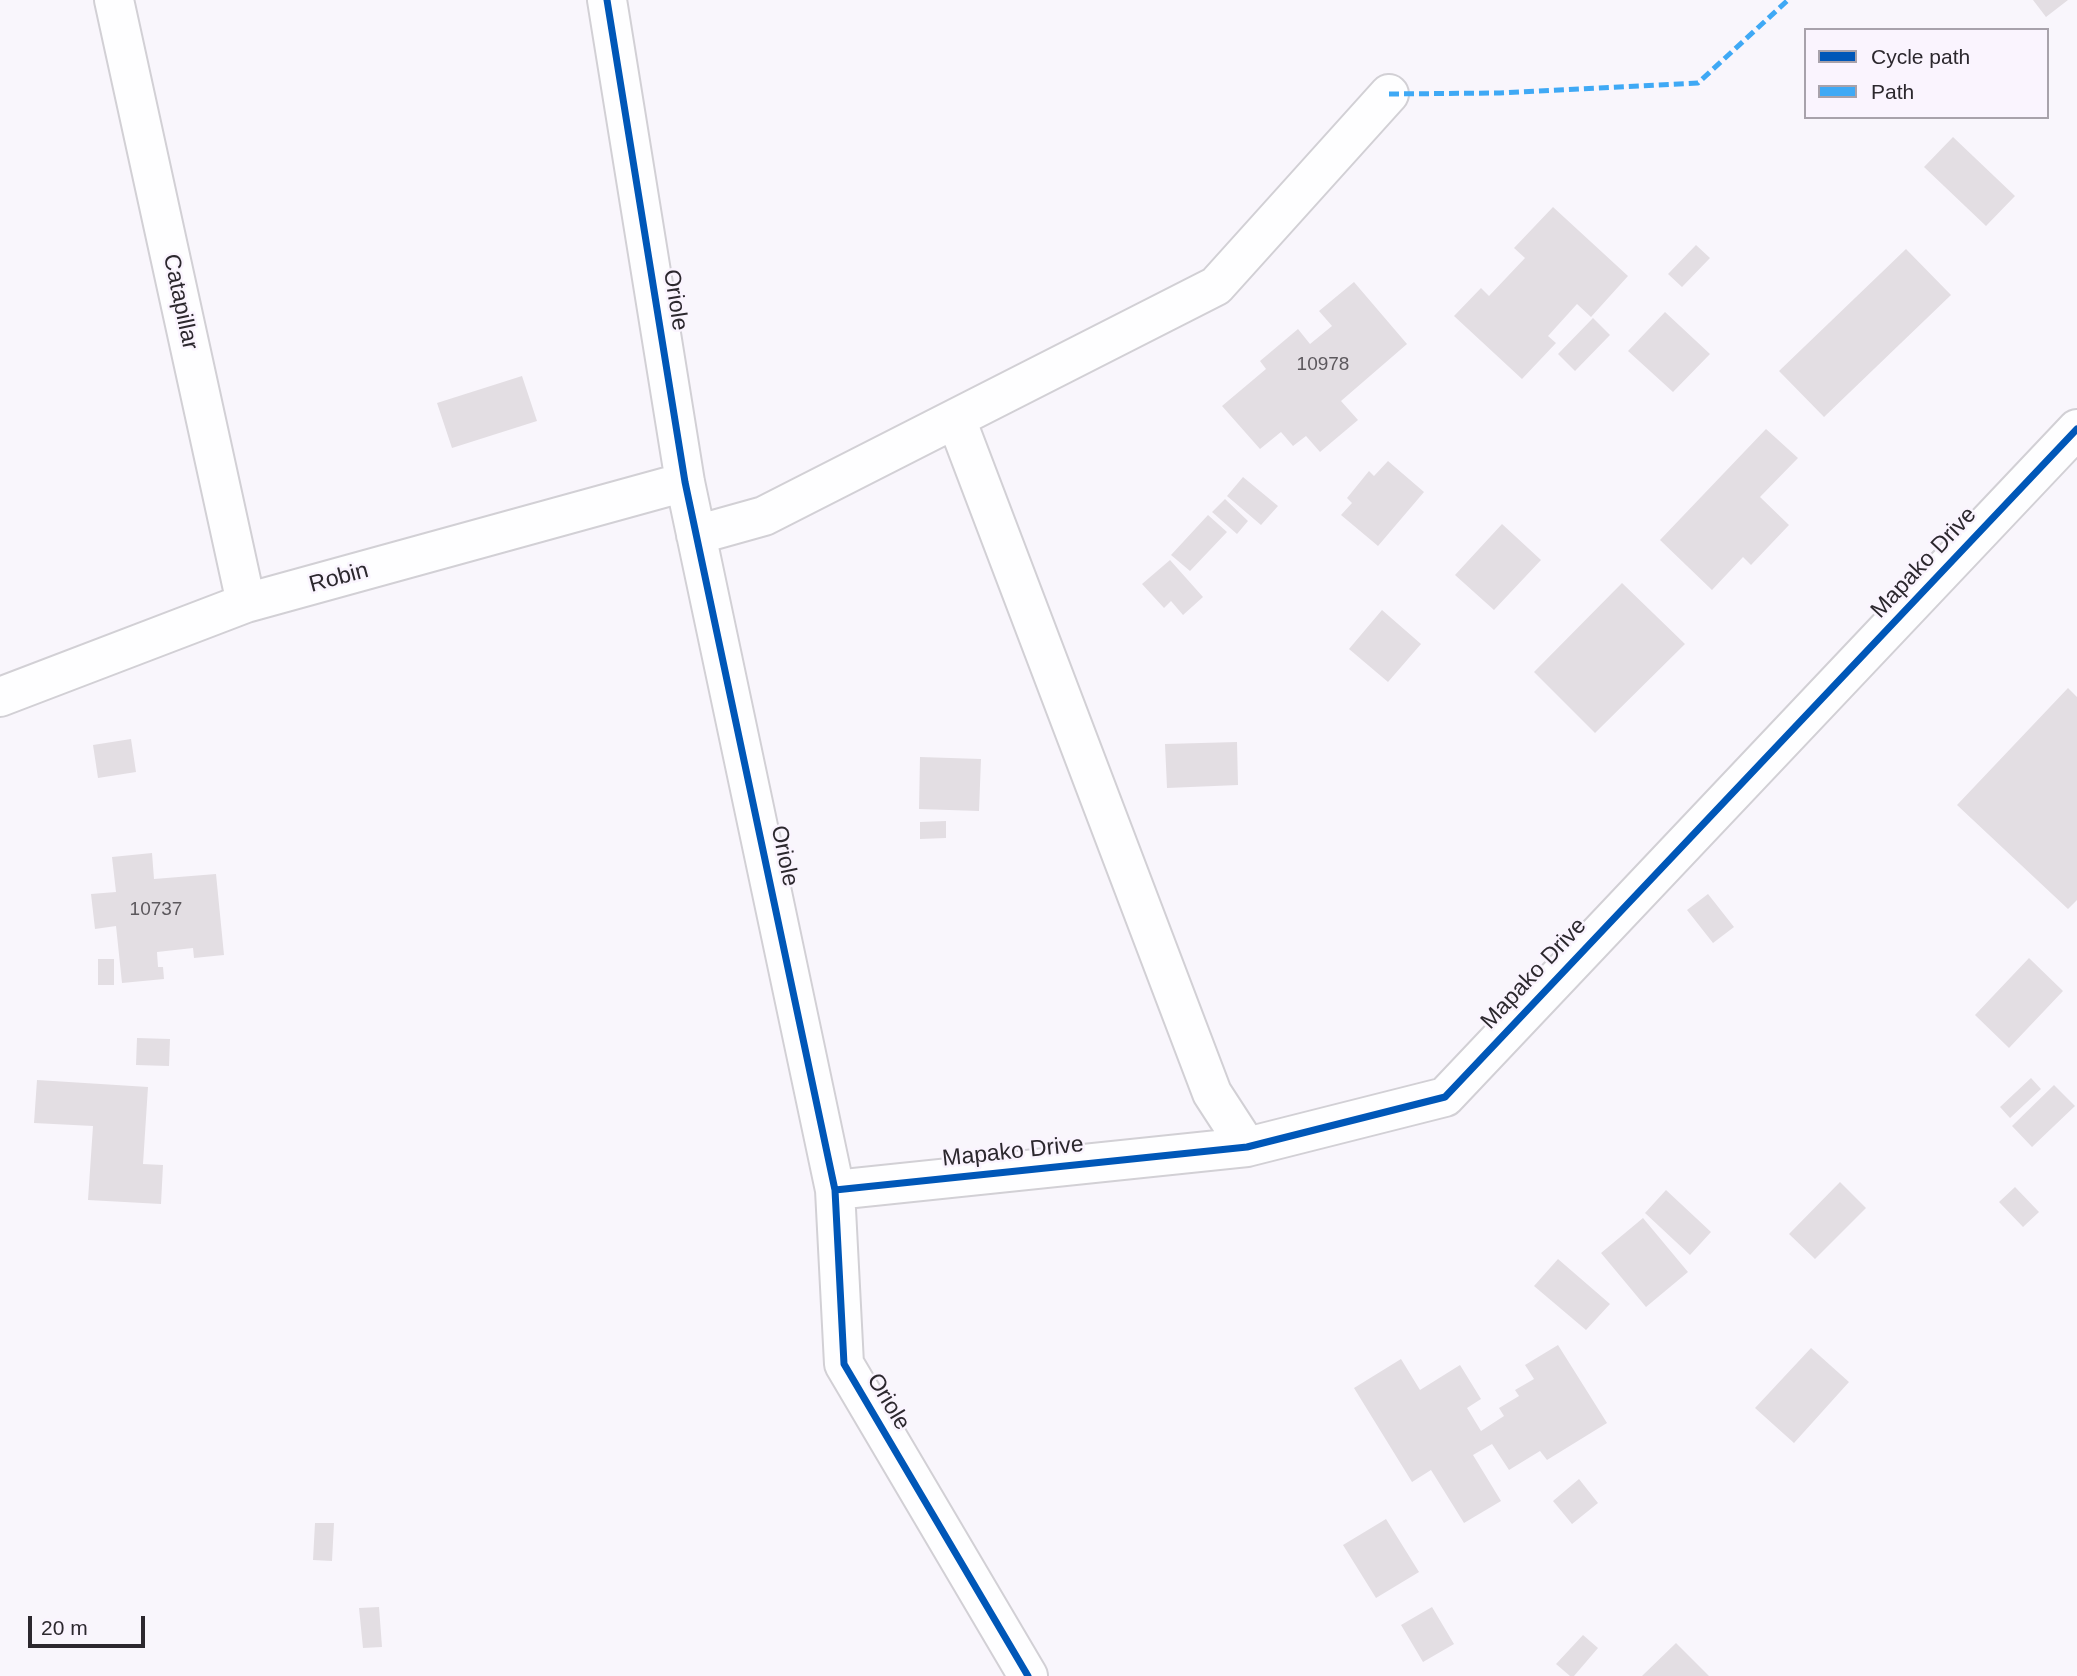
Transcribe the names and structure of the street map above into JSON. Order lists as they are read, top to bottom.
{
  "streets": {
    "street": [
      "Oriole",
      "Catapillar",
      "Mapako Drive",
      "Robin"
    ]
  },
  "crossings": [
    ["Oriole", "Mapako Drive"],
    ["Oriole", "Robin"],
    ["Catapillar", "Robin"]
  ],
  "house_numbers": ["10978", "10737"],
  "legend": ["Cycle path", "Path"],
  "scale_bar": "20 m"
}
